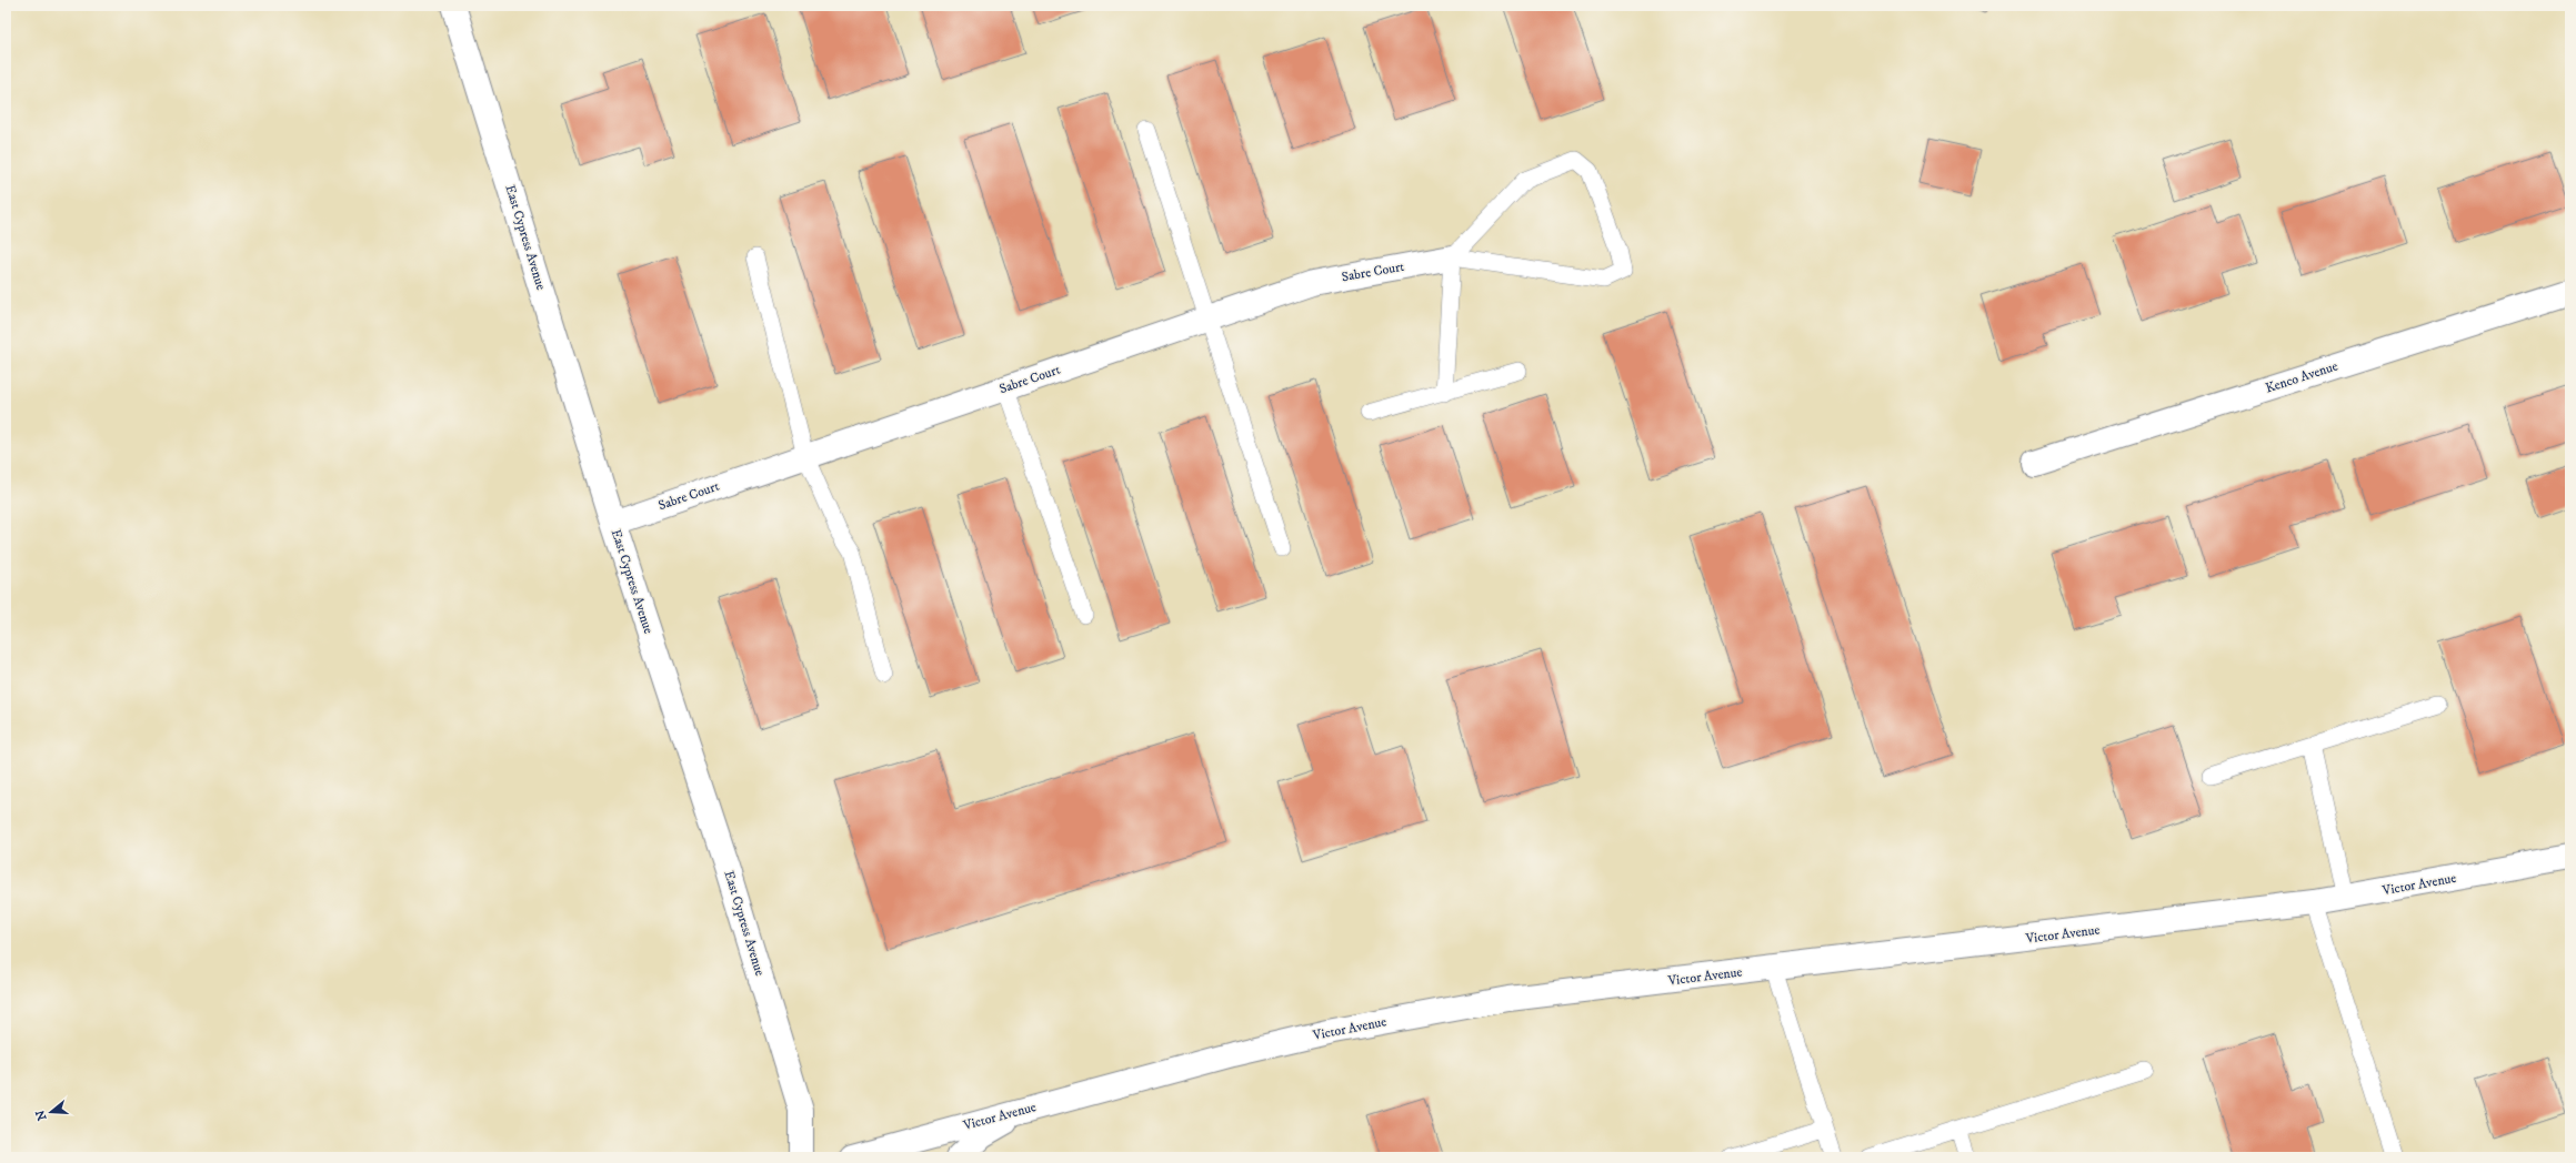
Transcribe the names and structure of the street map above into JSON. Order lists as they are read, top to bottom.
{
  "streets": {
    "street": [
      "East Cypress Avenue",
      "Sabre Court",
      "Kenco Avenue",
      "Victor Avenue"
    ]
  },
  "crossings": [
    ["East Cypress Avenue", "Sabre Court"]
  ],
  "north": "left"
}
